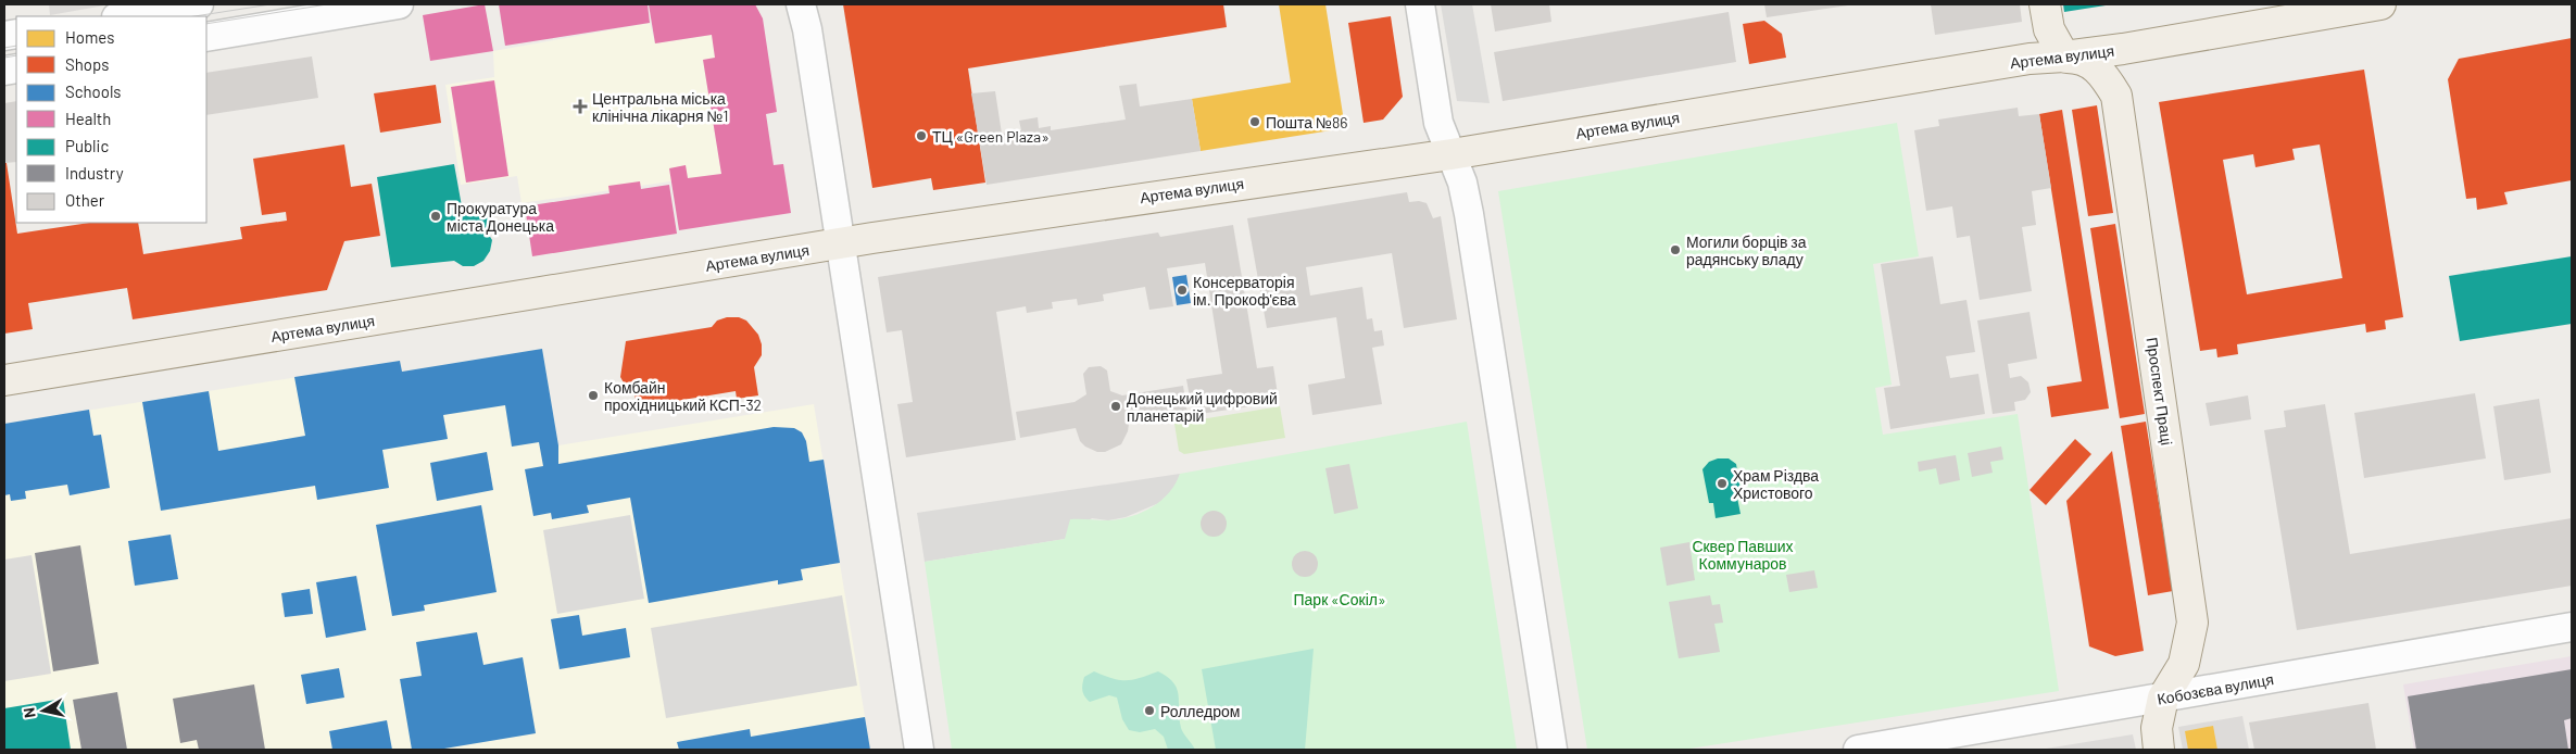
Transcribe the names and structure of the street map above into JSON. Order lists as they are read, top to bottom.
{
  "streets": {
    "main road": ["Артема вулиця", "Проспект Праці"],
    "street": ["Кобозєва вулиця"]
  },
  "crossings": [
    ["Артема вулиця", "Проспект Праці"],
    ["Проспект Праці", "Кобозєва вулиця"]
  ],
  "parks": ["Сквер Павших Коммунаров", "Парк «Сокіл»"],
  "places": {
    "health": ["Центральна міська клінічна лікарня №1"],
    "other": [
      "Пошта №86",
      "ТЦ «Green Plaza»",
      "Прокуратура міста Донецька",
      "Могили борців за радянську владу",
      "Консерваторія ім. Прокоф'єва",
      "Комбайн прохідницький КСП-32",
      "Донецький цифровий планетарій",
      "Храм Різдва Христового",
      "Ролледром"
    ]
  },
  "legend": [
    "Homes",
    "Shops",
    "Schools",
    "Health",
    "Public",
    "Industry",
    "Other"
  ],
  "north": "left"
}
